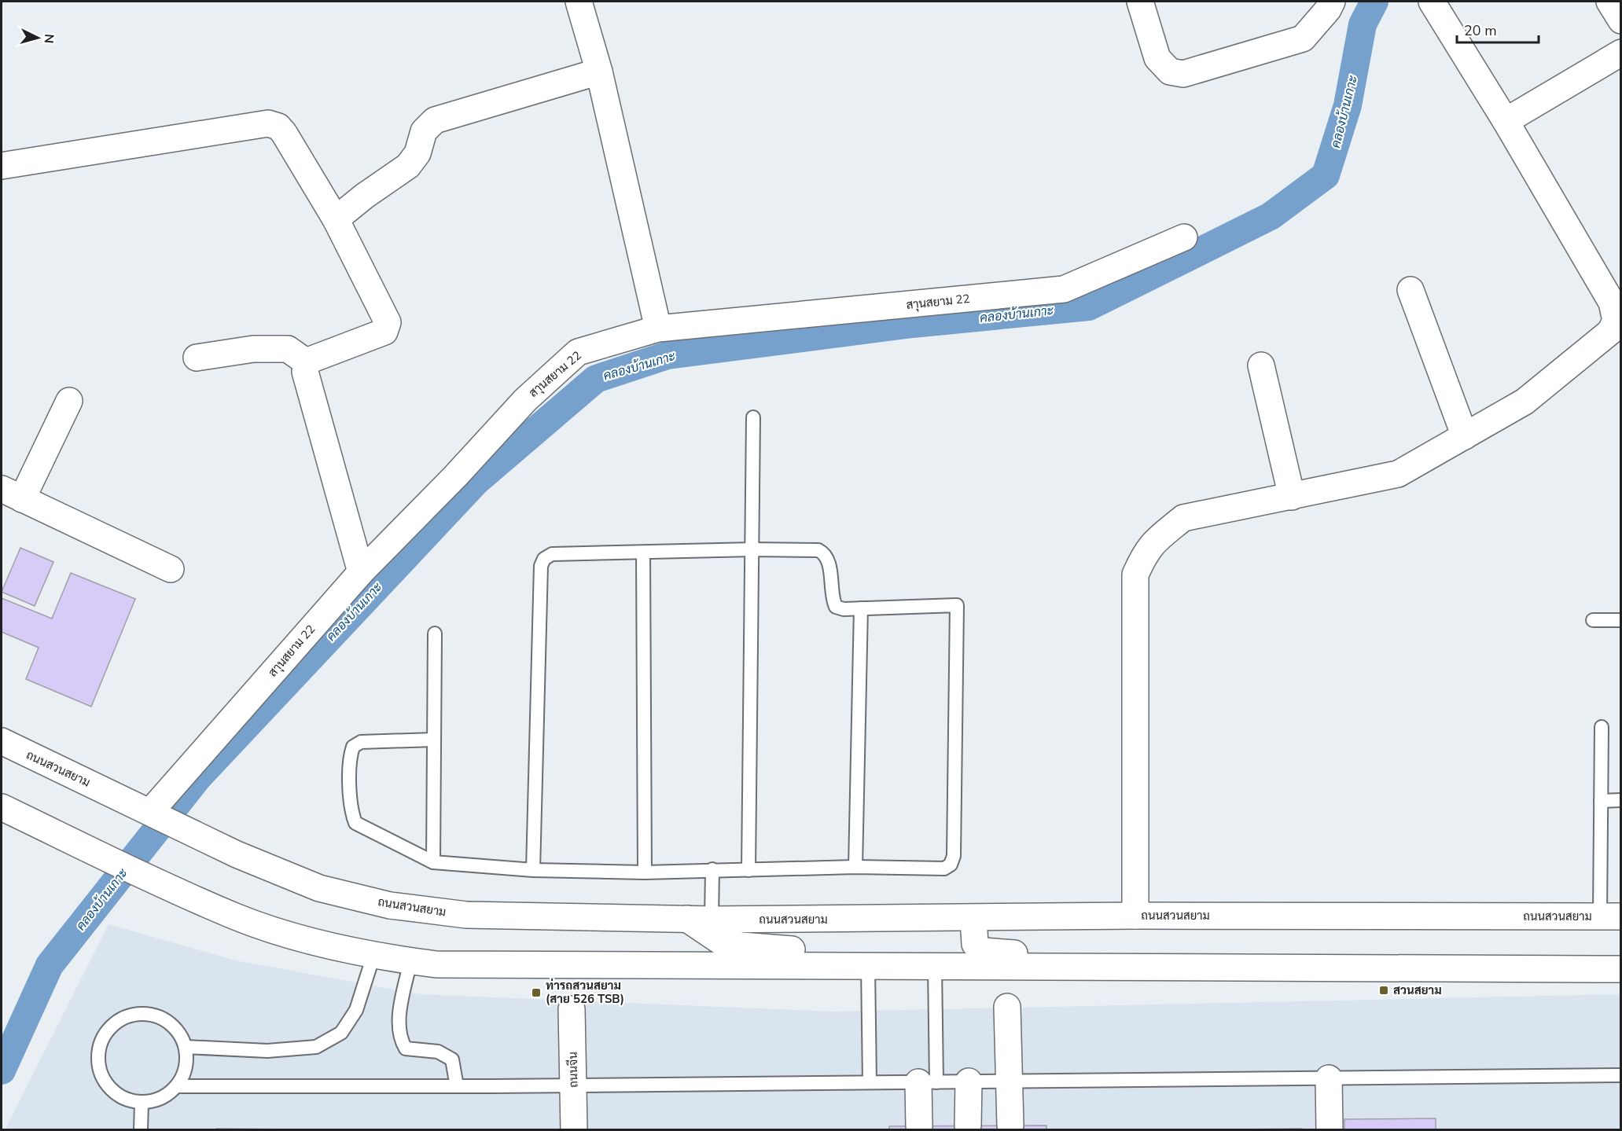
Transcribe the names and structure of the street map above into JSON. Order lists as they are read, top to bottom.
{
  "streets": {
    "street": ["สาุนสยาม 22", "ถนนสวนสยาม", "ถนนจีน"]
  },
  "crossings": [
    ["สาุนสยาม 22", "ถนนสวนสยาม"]
  ],
  "water": ["คลองบ้านเกาะ"],
  "places": {
    "transit": ["สวนสยาม", "ท่ารถสวนสยาม (สาย 526 TSB)"]
  },
  "scale_bar": "20 m",
  "north": "right"
}
